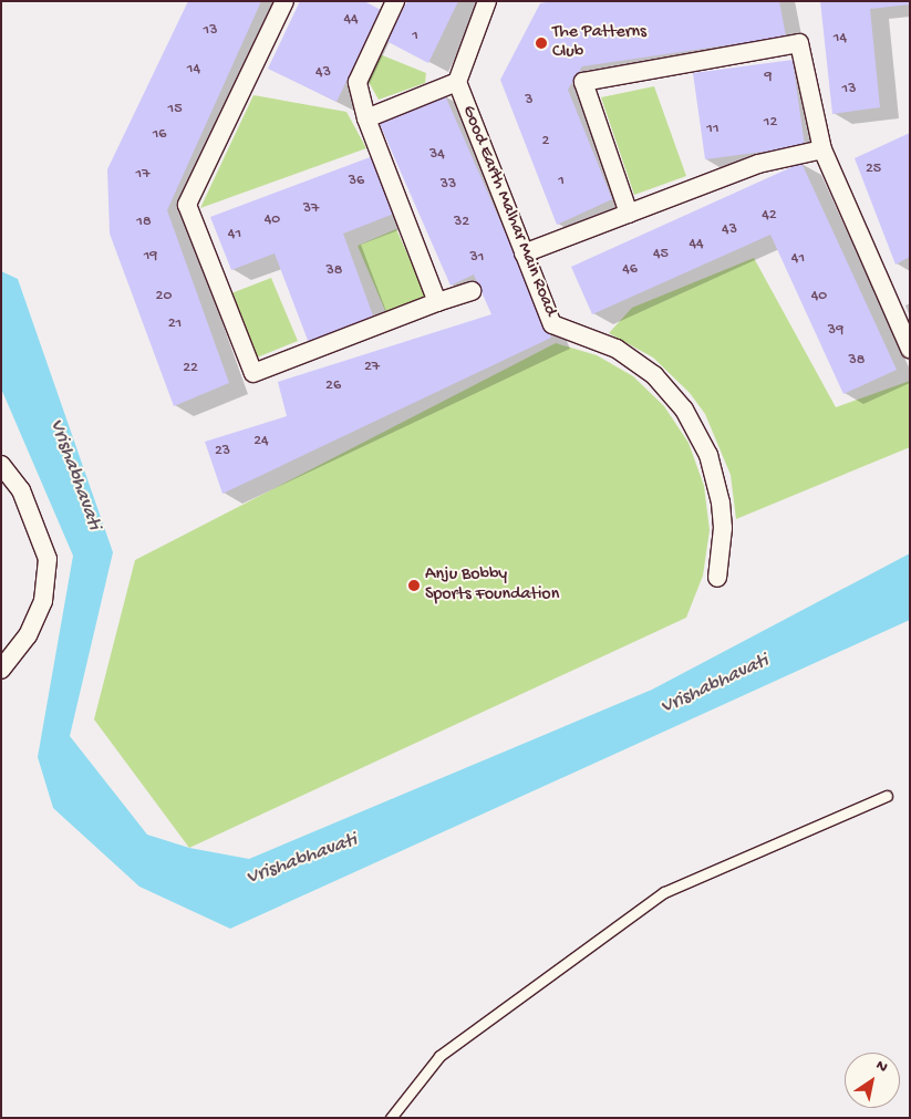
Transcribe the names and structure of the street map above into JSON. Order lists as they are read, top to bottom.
{
  "streets": {
    "street": ["Good Earth Malhar Main Road"]
  },
  "water": ["Vrishabhavati"],
  "places": ["The Patterns Club", "Anju Bobby Sports Foundation"],
  "house_numbers": [
    "44",
    "13",
    "1",
    "14",
    "14",
    "43",
    "9",
    "13",
    "3",
    "15",
    "12",
    "11",
    "16",
    "2",
    "34",
    "25",
    "17",
    "36",
    "1",
    "33",
    "37",
    "42",
    "40",
    "18",
    "32",
    "43",
    "41",
    "44",
    "45",
    "19",
    "31",
    "41",
    "46",
    "38",
    "20",
    "40",
    "21",
    "39",
    "38",
    "27",
    "22",
    "26",
    "24",
    "23"
  ],
  "north": "top right"
}
